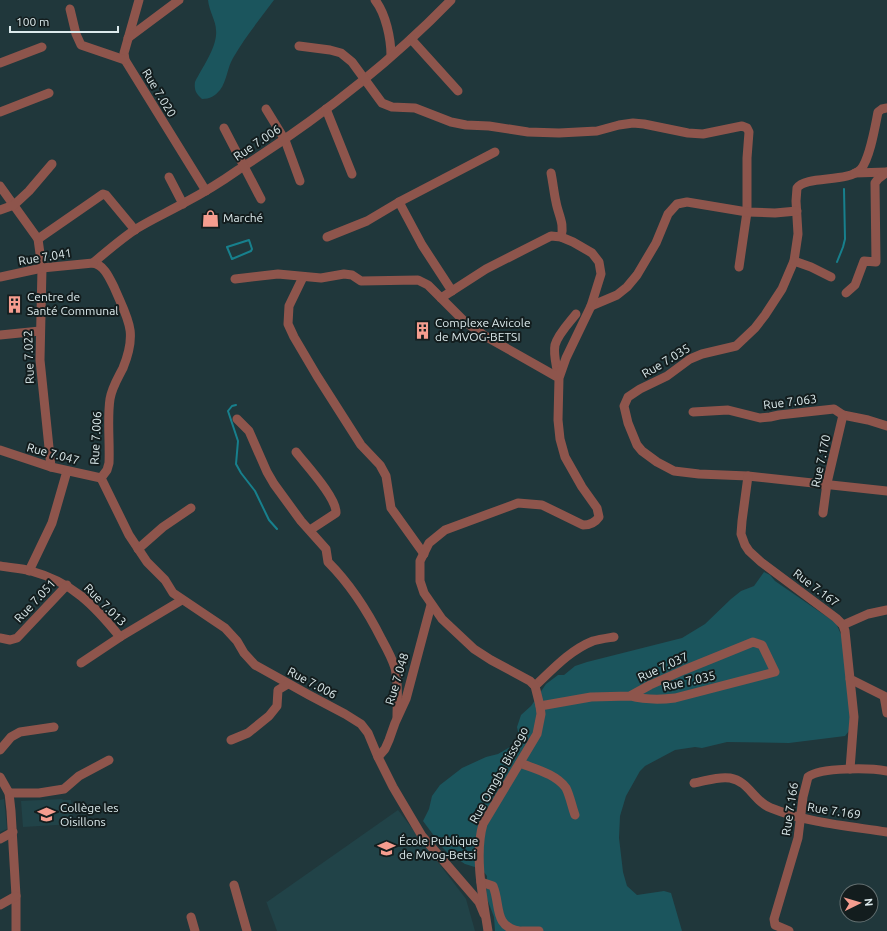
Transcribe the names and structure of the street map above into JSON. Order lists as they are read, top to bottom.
{
  "streets": {
    "street": [
      "Rue 7.020",
      "Rue 7.006",
      "Rue 7.041",
      "Rue 7.022",
      "Rue 7.035",
      "Rue 7.063",
      "Rue 7.047",
      "Rue 7.170",
      "Rue 7.167",
      "Rue 7.051",
      "Rue 7.013",
      "Rue 7.037",
      "Rue 7.048",
      "Rue Omgba Bissogo",
      "Rue 7.166",
      "Rue 7.169"
    ]
  },
  "crossings": [
    ["Rue 7.020", "Rue 7.006"],
    ["Rue 7.006", "Rue 7.041"],
    ["Rue 7.006", "Rue 7.047"],
    ["Rue 7.006", "Rue 7.013"],
    ["Rue 7.006", "Rue 7.048"],
    ["Rue 7.006", "Rue Omgba Bissogo"],
    ["Rue 7.041", "Rue 7.022"],
    ["Rue 7.022", "Rue 7.047"],
    ["Rue 7.035", "Rue 7.170"],
    ["Rue 7.035", "Rue 7.167"],
    ["Rue 7.035", "Rue 7.037"],
    ["Rue 7.063", "Rue 7.170"],
    ["Rue 7.167", "Rue 7.166"],
    ["Rue 7.051", "Rue 7.013"],
    ["Rue 7.037", "Rue Omgba Bissogo"],
    ["Rue 7.166", "Rue 7.169"]
  ],
  "places": {
    "shop": ["Marché"],
    "building": ["Centre de Santé Communal", "Complexe Avicole de MVOG-BETSI"],
    "school or university": ["Collège les Oisillons", "École Publique de Mvog-Betsi"]
  },
  "scale_bar": "100 m",
  "north": "right"
}
